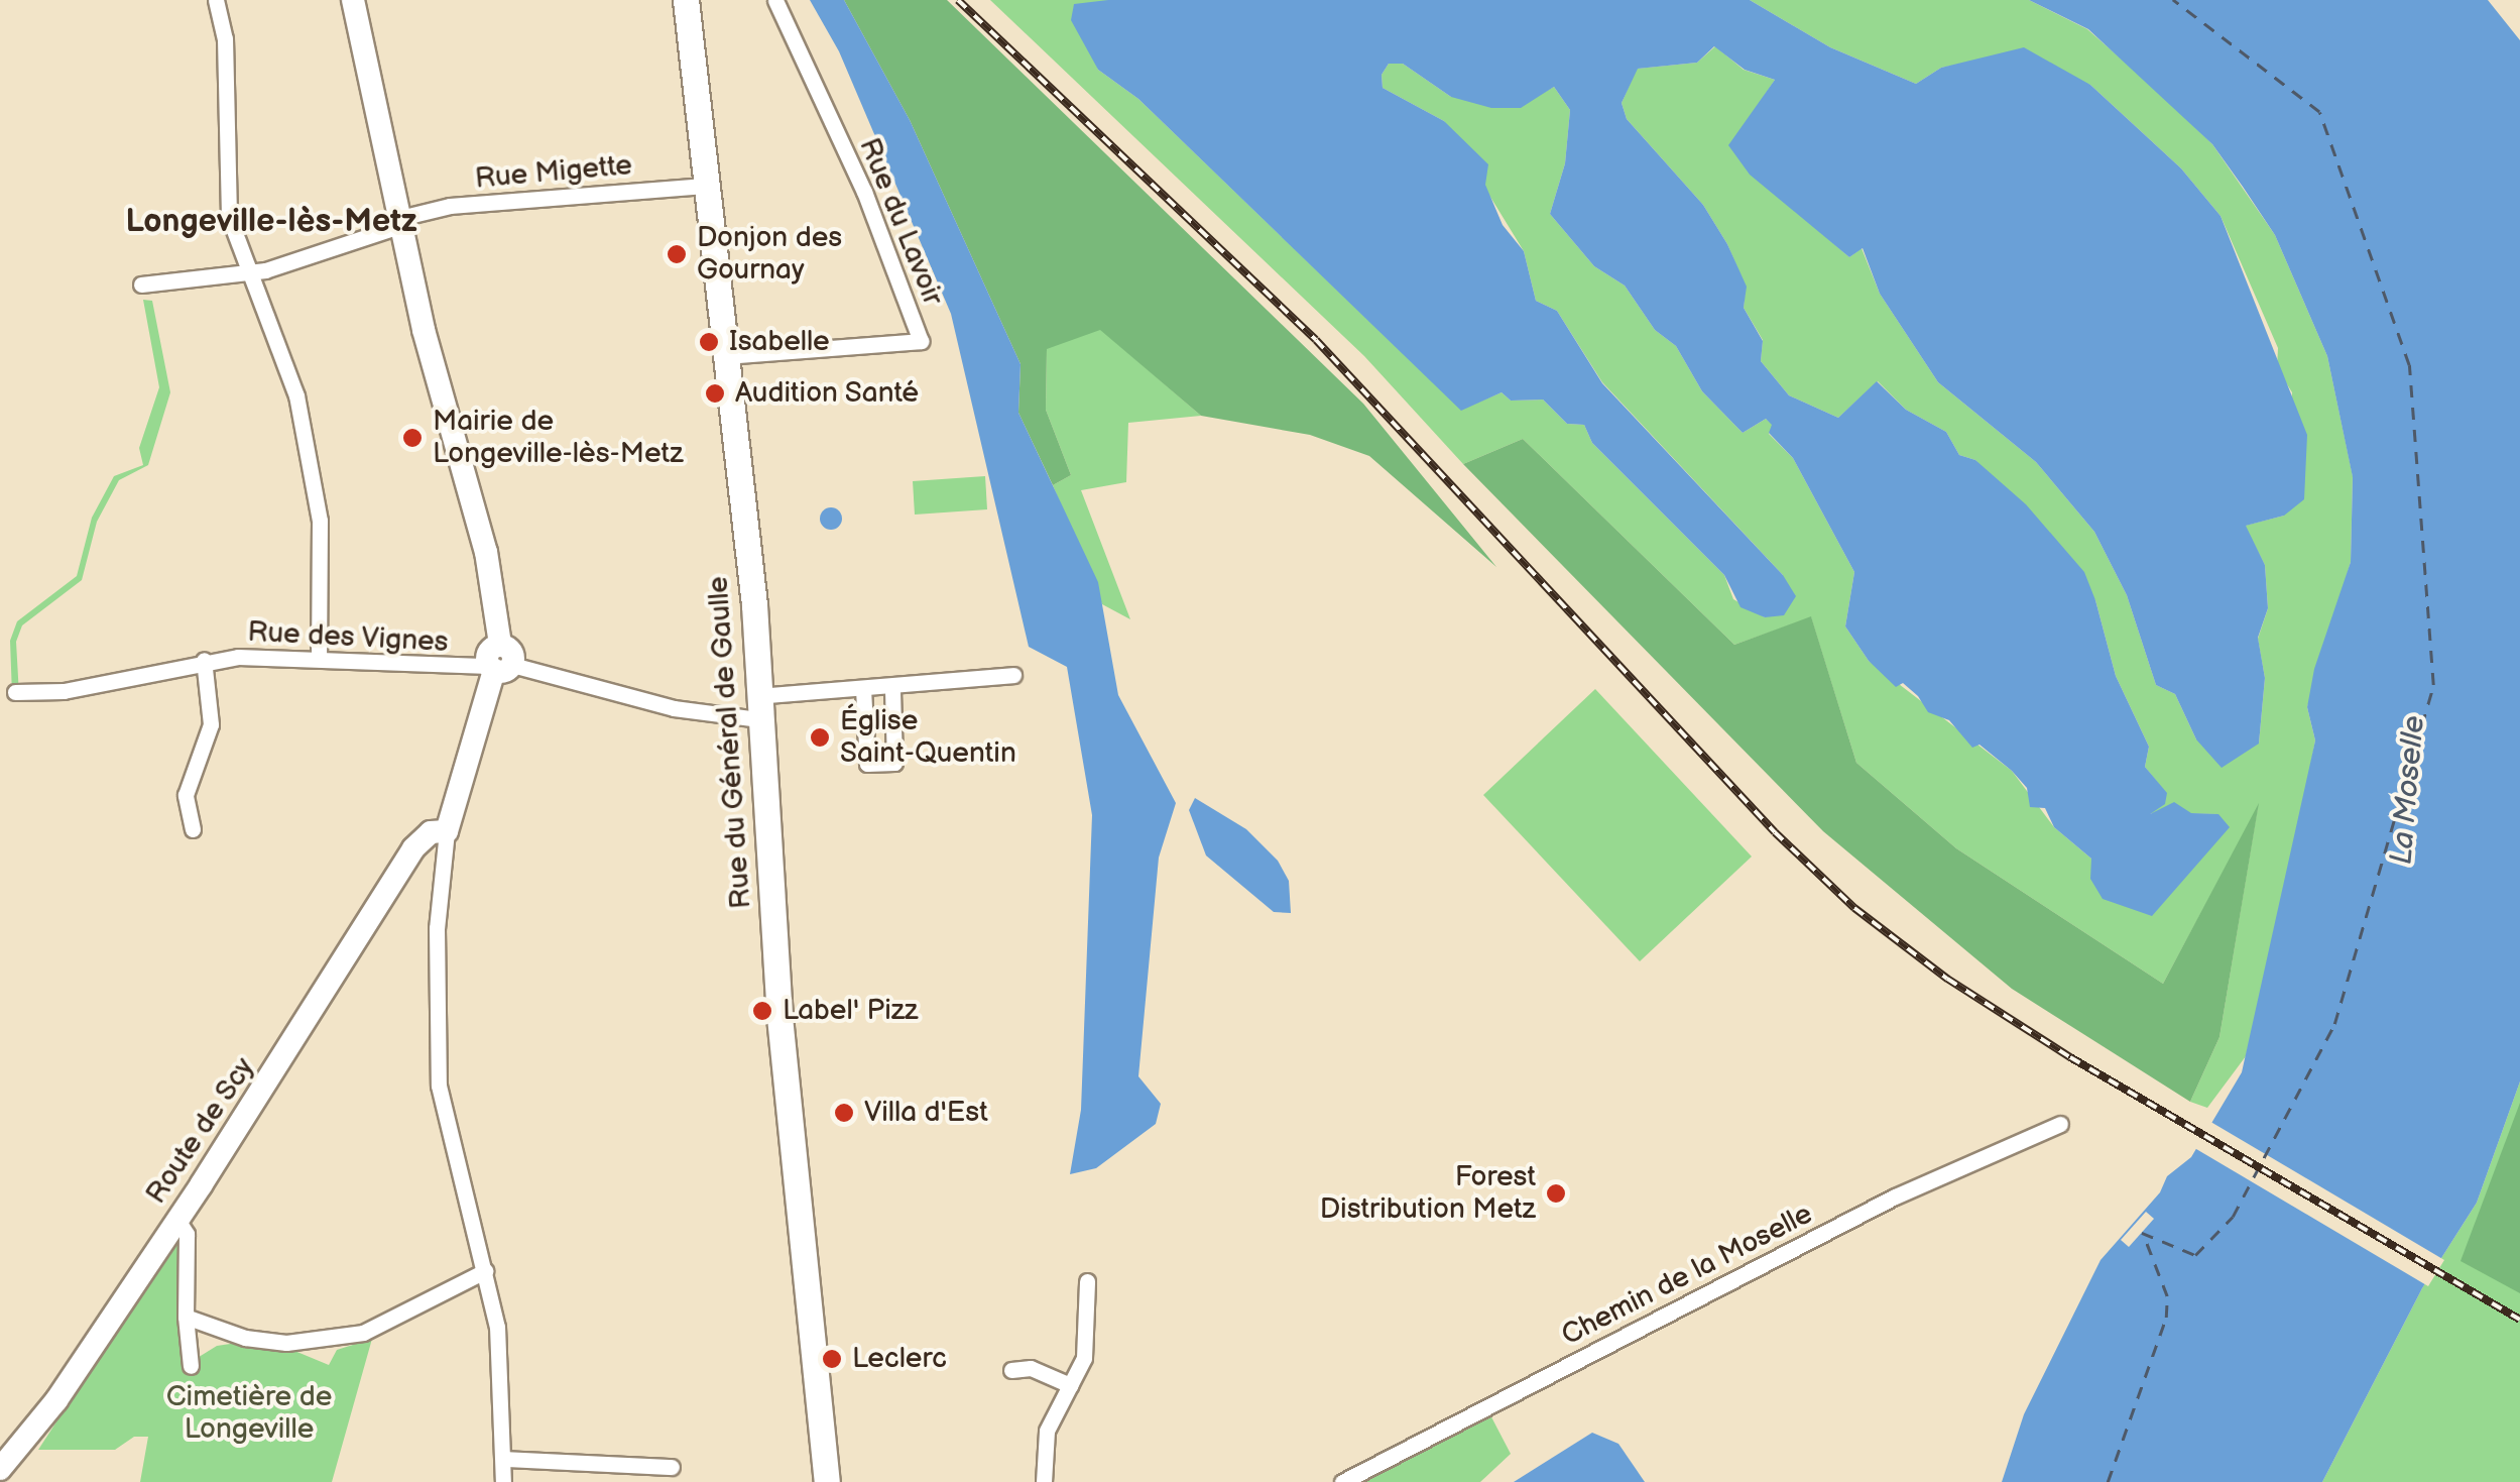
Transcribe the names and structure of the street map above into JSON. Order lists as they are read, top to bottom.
{
  "streets": {
    "main road": ["Rue du Général de Gaulle"],
    "street": [
      "Rue Migette",
      "Rue du Lavoir",
      "Rue des Vignes",
      "Route de Scy",
      "Chemin de la Moselle"
    ]
  },
  "crossings": [
    ["Rue Migette", "Rue du Général de Gaulle"],
    ["Rue du Lavoir", "Rue du Général de Gaulle"],
    ["Rue des Vignes", "Rue du Général de Gaulle"]
  ],
  "districts": ["Longeville-lès-Metz"],
  "water": ["La Moselle"],
  "parks": ["Cimetière de Longeville"],
  "places": [
    "Donjon des Gournay",
    "Isabelle",
    "Audition Santé",
    "Mairie de Longeville-lès-Metz",
    "Église Saint-Quentin",
    "Label' Pizz",
    "Villa d'Est",
    "Forest Distribution Metz",
    "Leclerc"
  ]
}
